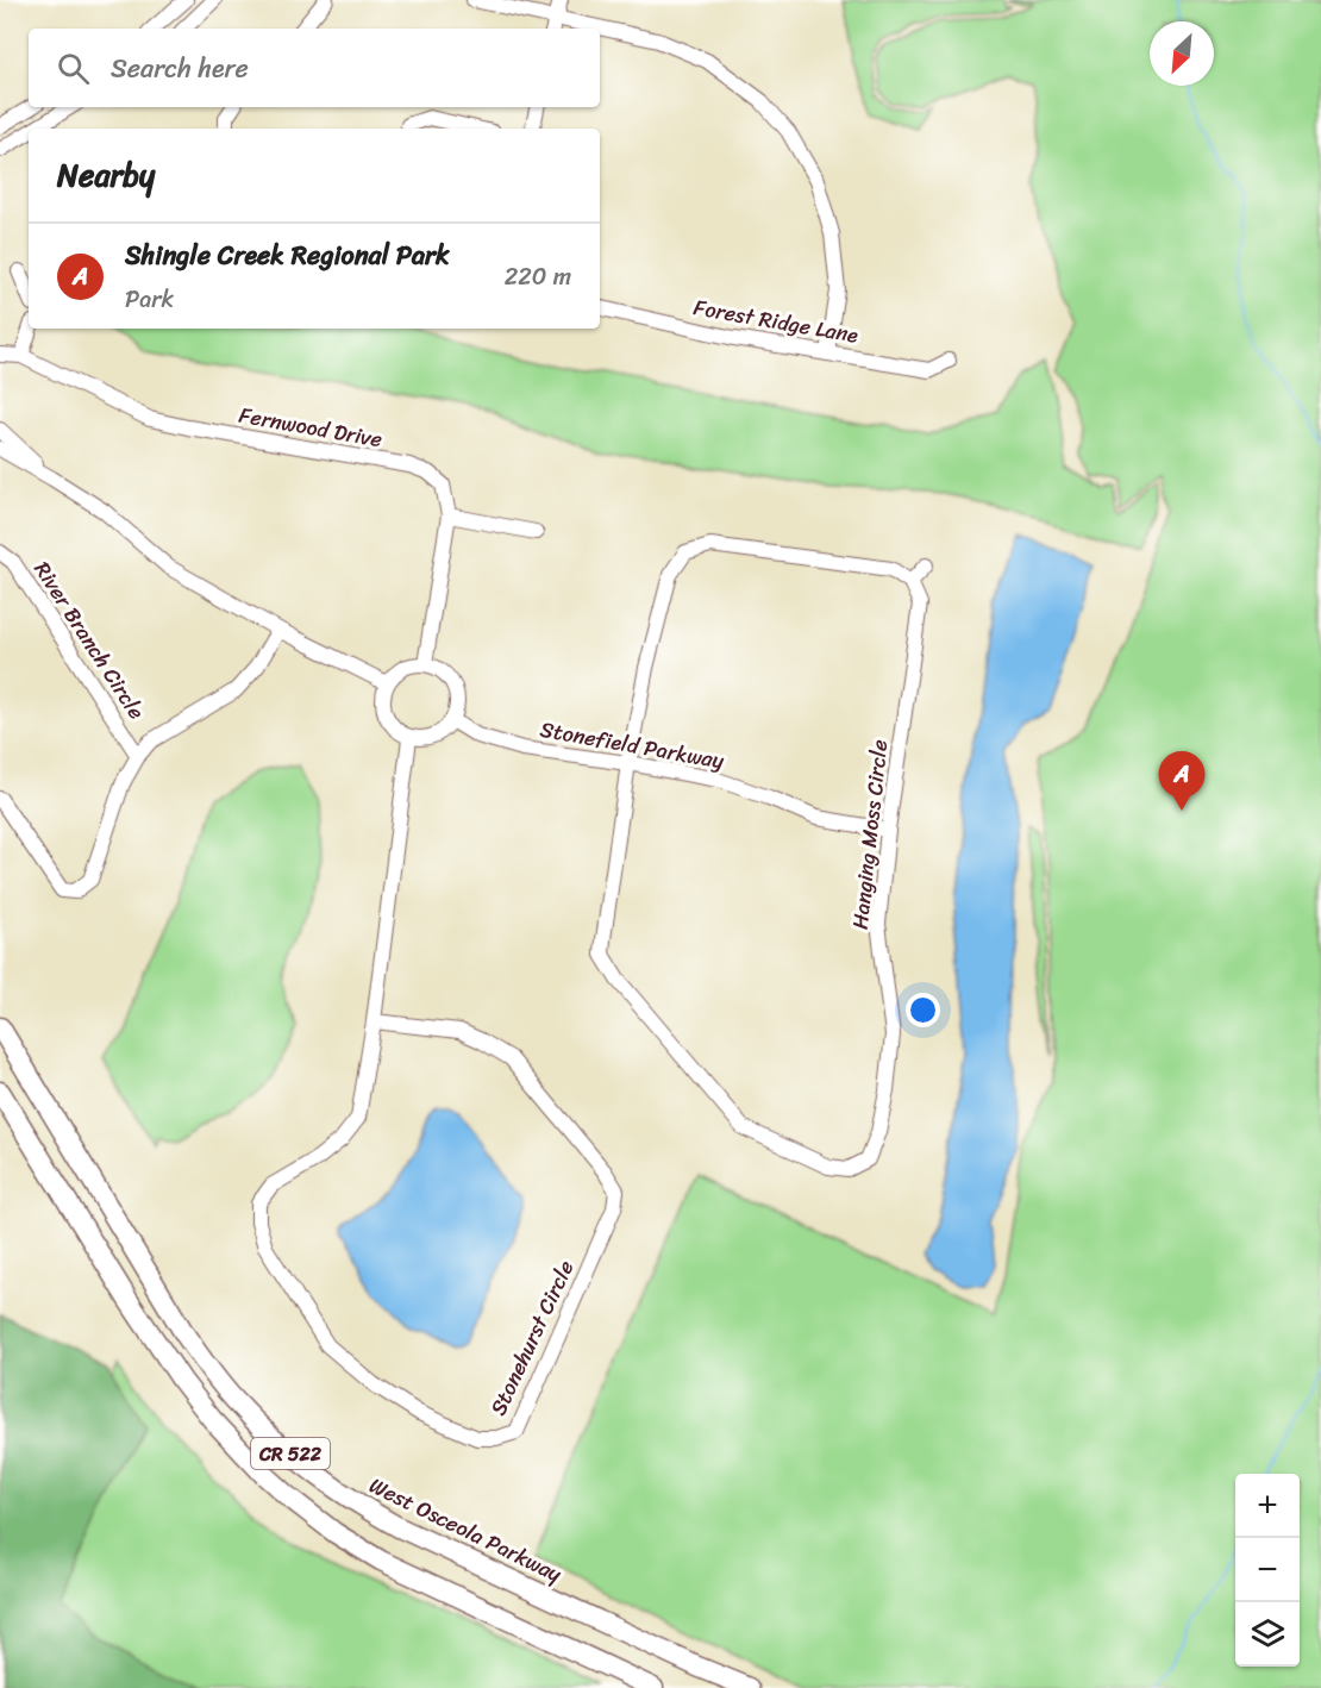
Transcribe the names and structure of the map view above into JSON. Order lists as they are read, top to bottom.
{
  "streets": {
    "main road": ["CR 522", "West Osceola Parkway"],
    "street": [
      "Forest Ridge Lane",
      "Fernwood Drive",
      "River Branch Circle",
      "Stonefield Parkway",
      "Hanging Moss Circle",
      "Stonehurst Circle"
    ]
  },
  "crossings": [
    ["Fernwood Drive", "Stonefield Parkway"],
    ["Fernwood Drive", "Stonehurst Circle"],
    ["Stonefield Parkway", "Hanging Moss Circle"],
    ["Stonefield Parkway", "Stonehurst Circle"]
  ],
  "north": "bottom left",
  "page": {
    "search": "Search here",
    "heading": "Nearby",
    "list": [
      {
        "mark": "A",
        "name": "Shingle Creek Regional Park",
        "note": "Park",
        "value": "220 m"
      }
    ],
    "pins": "A",
    "map_buttons": ["+", "−"]
  }
}
